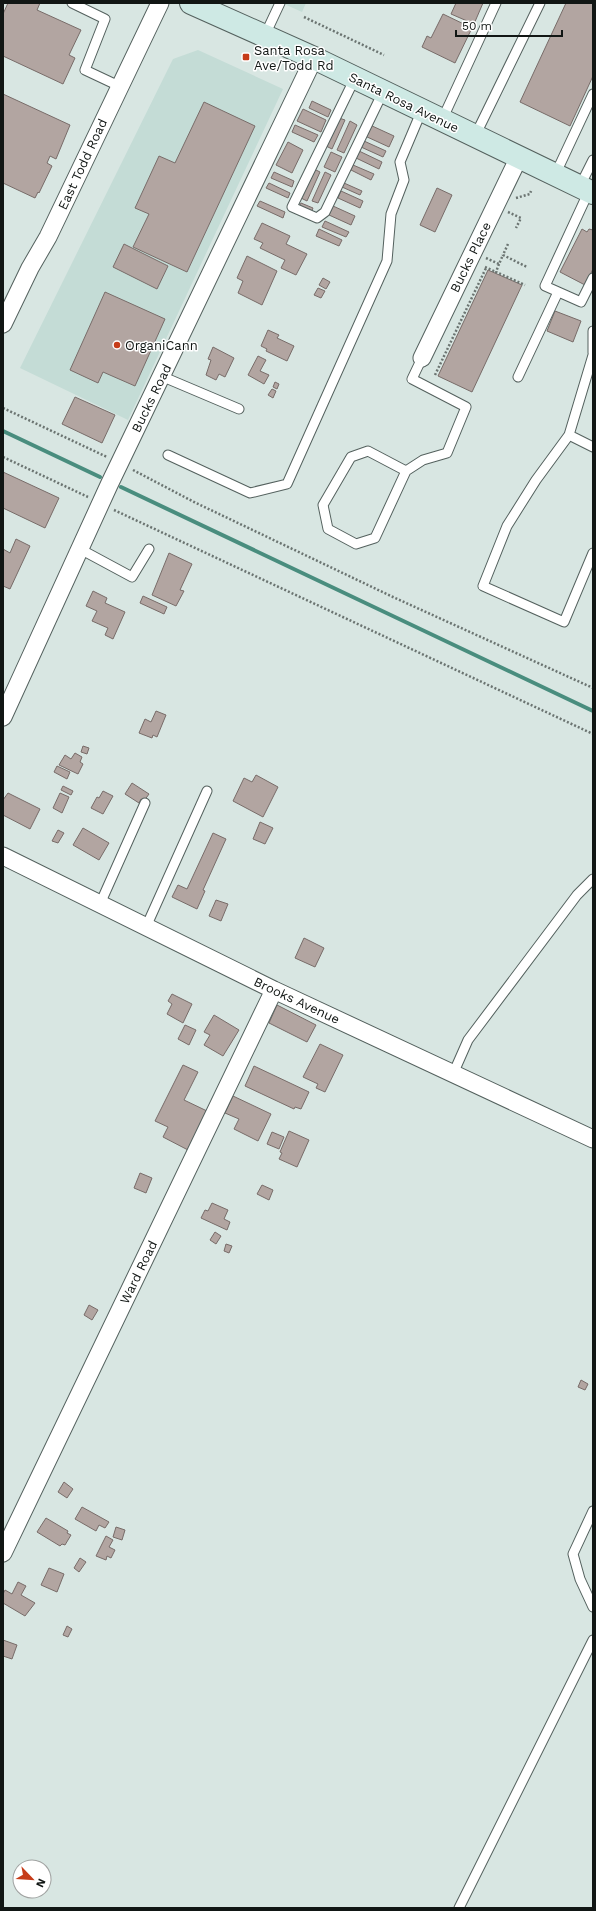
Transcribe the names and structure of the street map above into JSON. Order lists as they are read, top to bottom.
{
  "streets": {
    "main road": ["Santa Rosa Avenue"],
    "street": [
      "East Todd Road",
      "Bucks Place",
      "Bucks Road",
      "Brooks Avenue",
      "Ward Road"
    ]
  },
  "crossings": [
    ["Santa Rosa Avenue", "Bucks Place"],
    ["Santa Rosa Avenue", "Bucks Road"],
    ["Brooks Avenue", "Ward Road"]
  ],
  "places": {
    "transit": ["Santa Rosa Ave/Todd Rd"],
    "other": ["OrganiCann"]
  },
  "scale_bar": "50 m",
  "north": "bottom right"
}
